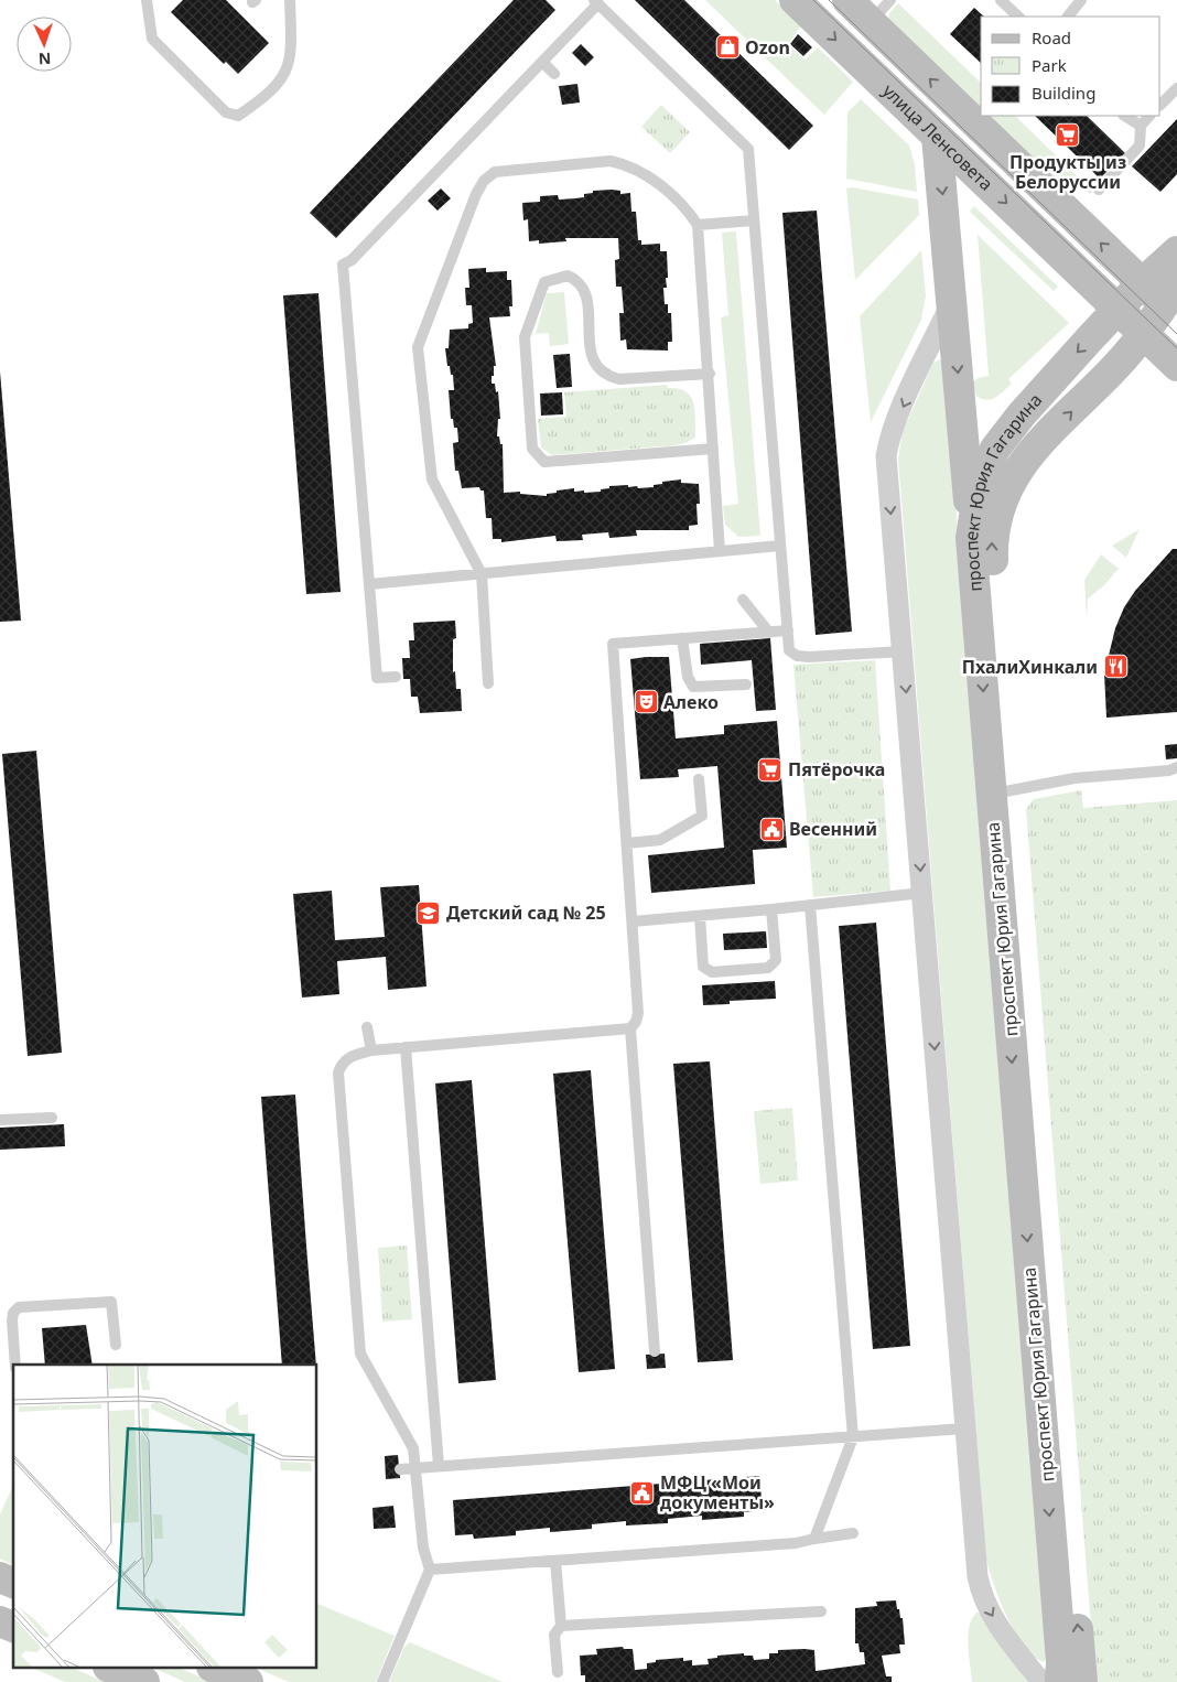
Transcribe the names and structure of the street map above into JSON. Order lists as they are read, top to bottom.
{
  "streets": {
    "main road": ["улица Ленсовета", "проспект Юрия Гагарина"]
  },
  "crossings": [
    ["улица Ленсовета", "проспект Юрия Гагарина"]
  ],
  "places": {
    "shop": ["Ozon"],
    "supermarket": ["Продукты из Белоруссии", "Пятёрочка"],
    "restaurant": ["ПхалиХинкали"],
    "theatre": ["Алеко"],
    "public building": ["Весенний", "МФЦ «Мои документы»"],
    "school or university": ["Детский сад № 25"]
  },
  "legend": ["Road", "Park", "Building"],
  "north": "bottom"
}
